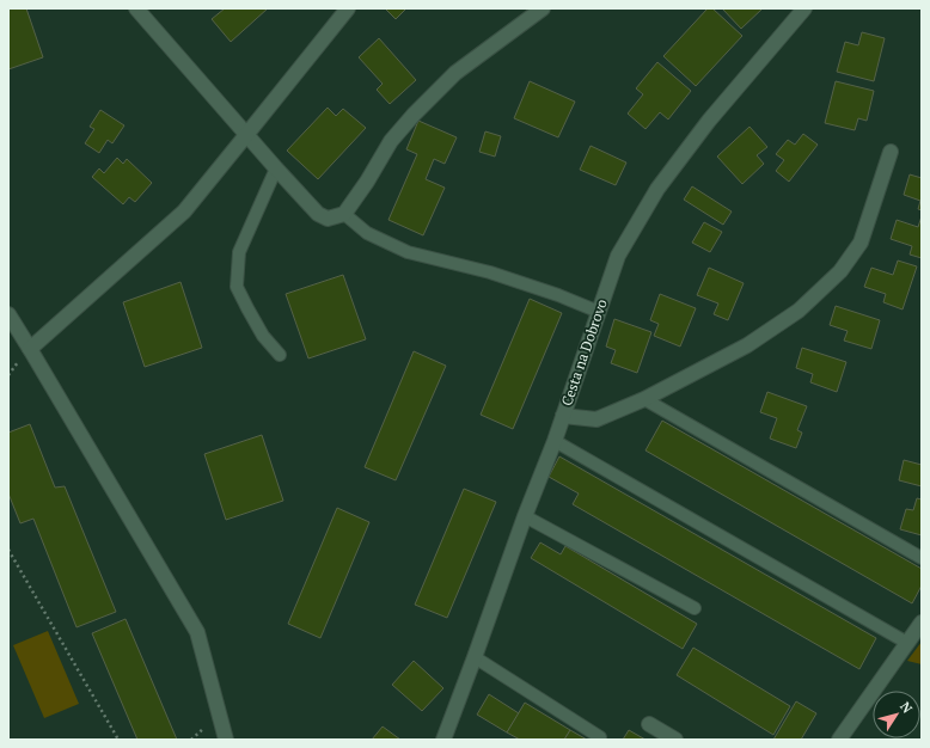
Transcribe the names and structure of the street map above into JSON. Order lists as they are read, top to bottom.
{
  "streets": {
    "street": ["Cesta na Dobrovo"]
  },
  "north": "top right"
}
